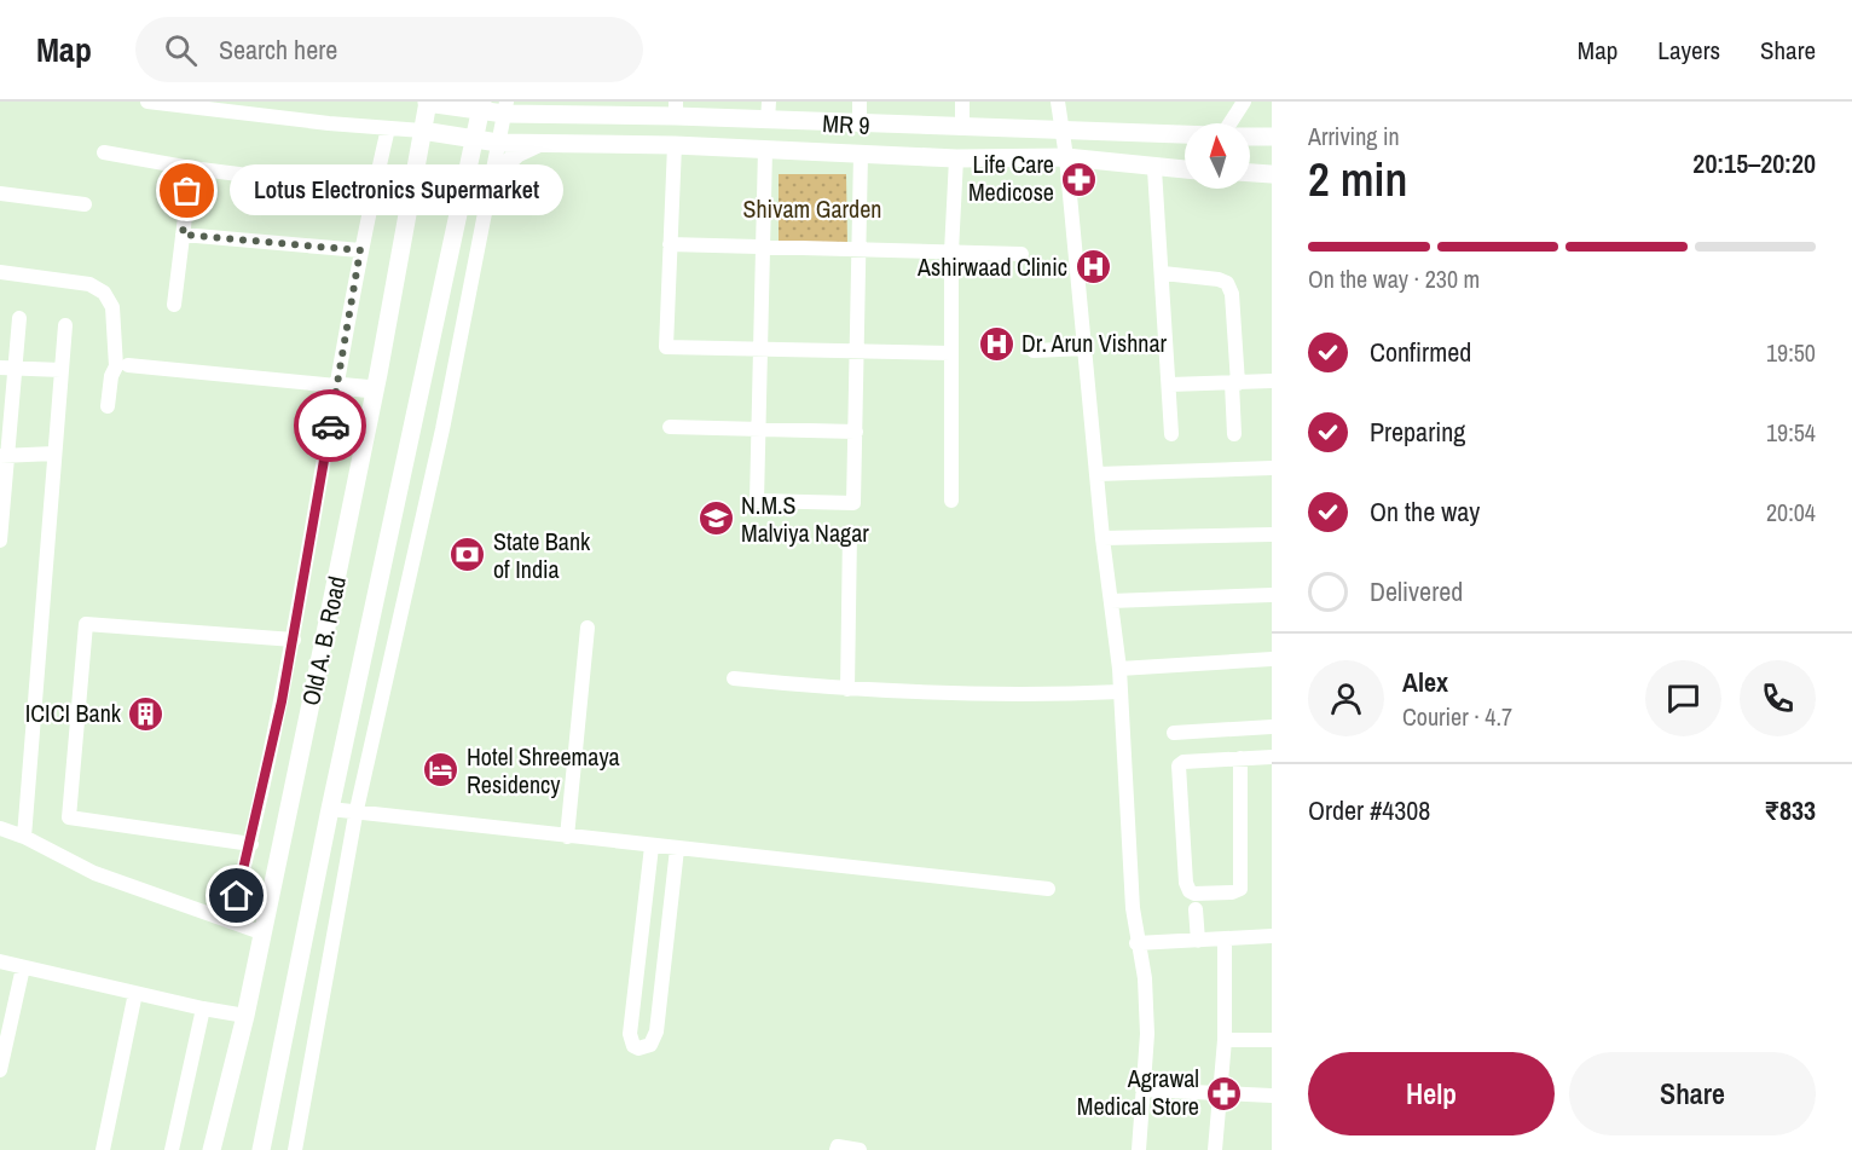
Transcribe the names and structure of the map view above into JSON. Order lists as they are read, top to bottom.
{
  "streets": {
    "main road": ["MR 9", "Old A. B. Road"]
  },
  "crossings": [
    ["MR 9", "Old A. B. Road"]
  ],
  "parks": ["Shivam Garden"],
  "places": {
    "pharmacy": ["Life Care Medicose", "Agrawal Medical Store"],
    "other": ["Lotus Electronics Supermarket"],
    "hospital": ["Ashirwaad Clinic", "Dr. Arun Vishnar"],
    "school or university": ["N.M.S Malviya Nagar"],
    "bank": ["State Bank of India"],
    "building": ["ICICI Bank"],
    "hotel": ["Hotel Shreemaya Residency"]
  },
  "north": "top",
  "page": {
    "header": "Map",
    "search": "Search here",
    "nav": ["Map", "Layers", "Share"],
    "heading": ["2 min", "Arriving in", "20:15–20:20"],
    "panel": [
      "Alex",
      "Courier · 4.7",
      "Order #4308",
      "₹833"
    ],
    "bubble": "Lotus Electronics Supermarket",
    "bar": "On the way · 230 m",
    "list": [
      ["Confirmed", "19:50"],
      ["Preparing", "19:54"],
      ["On the way", "20:04"],
      "Delivered"
    ],
    "buttons": ["Help", "Share"]
  }
}
